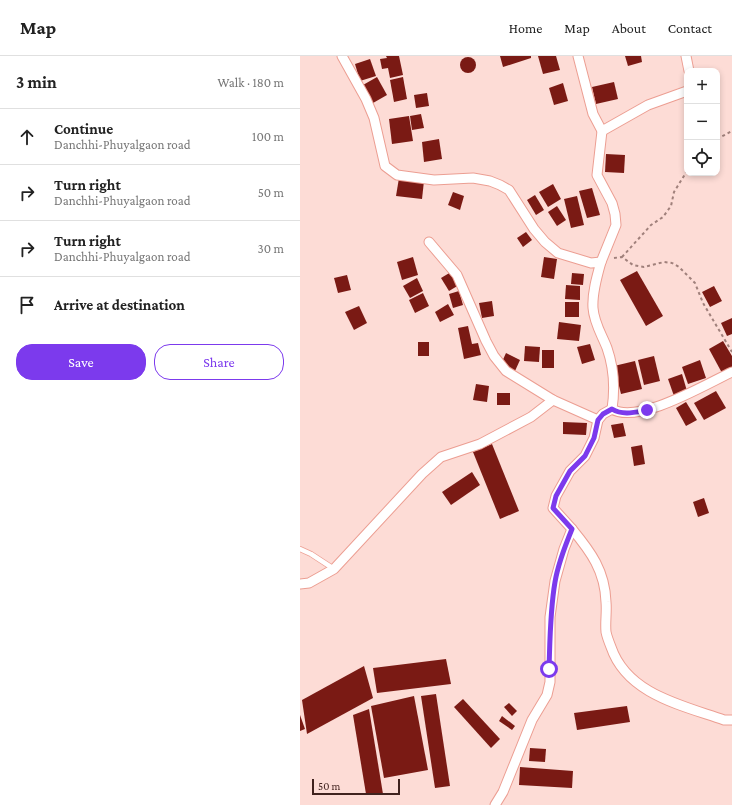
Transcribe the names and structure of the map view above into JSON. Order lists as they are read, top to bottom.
{
  "scale_bar": "50 m",
  "page": {
    "header": "Map",
    "nav": [
      "Home",
      "Map",
      "About",
      "Contact"
    ],
    "heading": ["3 min", "Walk · 180 m"],
    "map_buttons": ["+", "−"],
    "list": [
      ["Continue", "Danchhi-Phuyalgaon road", "100 m"],
      ["Turn right", "Danchhi-Phuyalgaon road", "50 m"],
      ["Turn right", "Danchhi-Phuyalgaon road", "30 m"],
      "Arrive at destination"
    ],
    "buttons": ["Save", "Share"],
    "scale": "50 m"
  }
}
